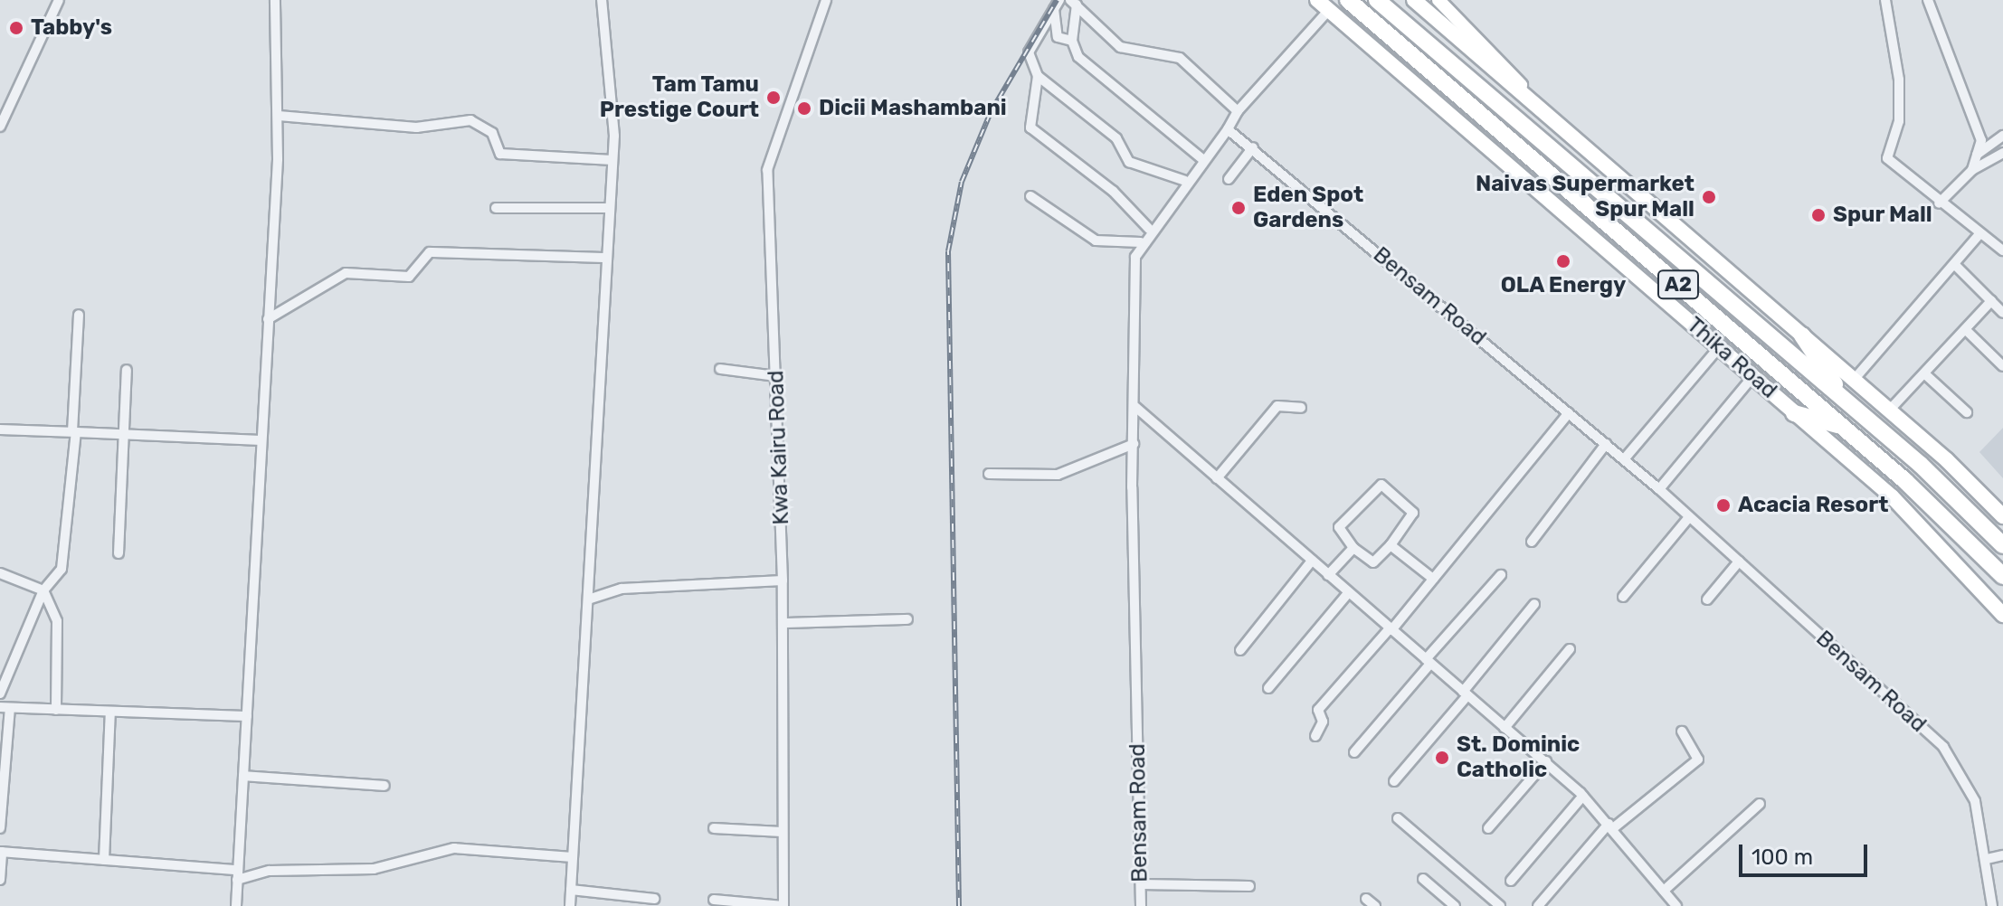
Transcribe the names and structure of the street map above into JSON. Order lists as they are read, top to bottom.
{
  "streets": {
    "highway": ["A2", "Thika Road"],
    "street": ["Bensam Road", "Kwa Kairu Road"]
  },
  "places": [
    "Tabby's",
    "Tam Tamu Prestige Court",
    "Dicii Mashambani",
    "Naivas Supermarket Spur Mall",
    "Eden Spot Gardens",
    "Spur Mall",
    "OLA Energy",
    "Acacia Resort",
    "St. Dominic Catholic"
  ],
  "scale_bar": "100 m"
}
